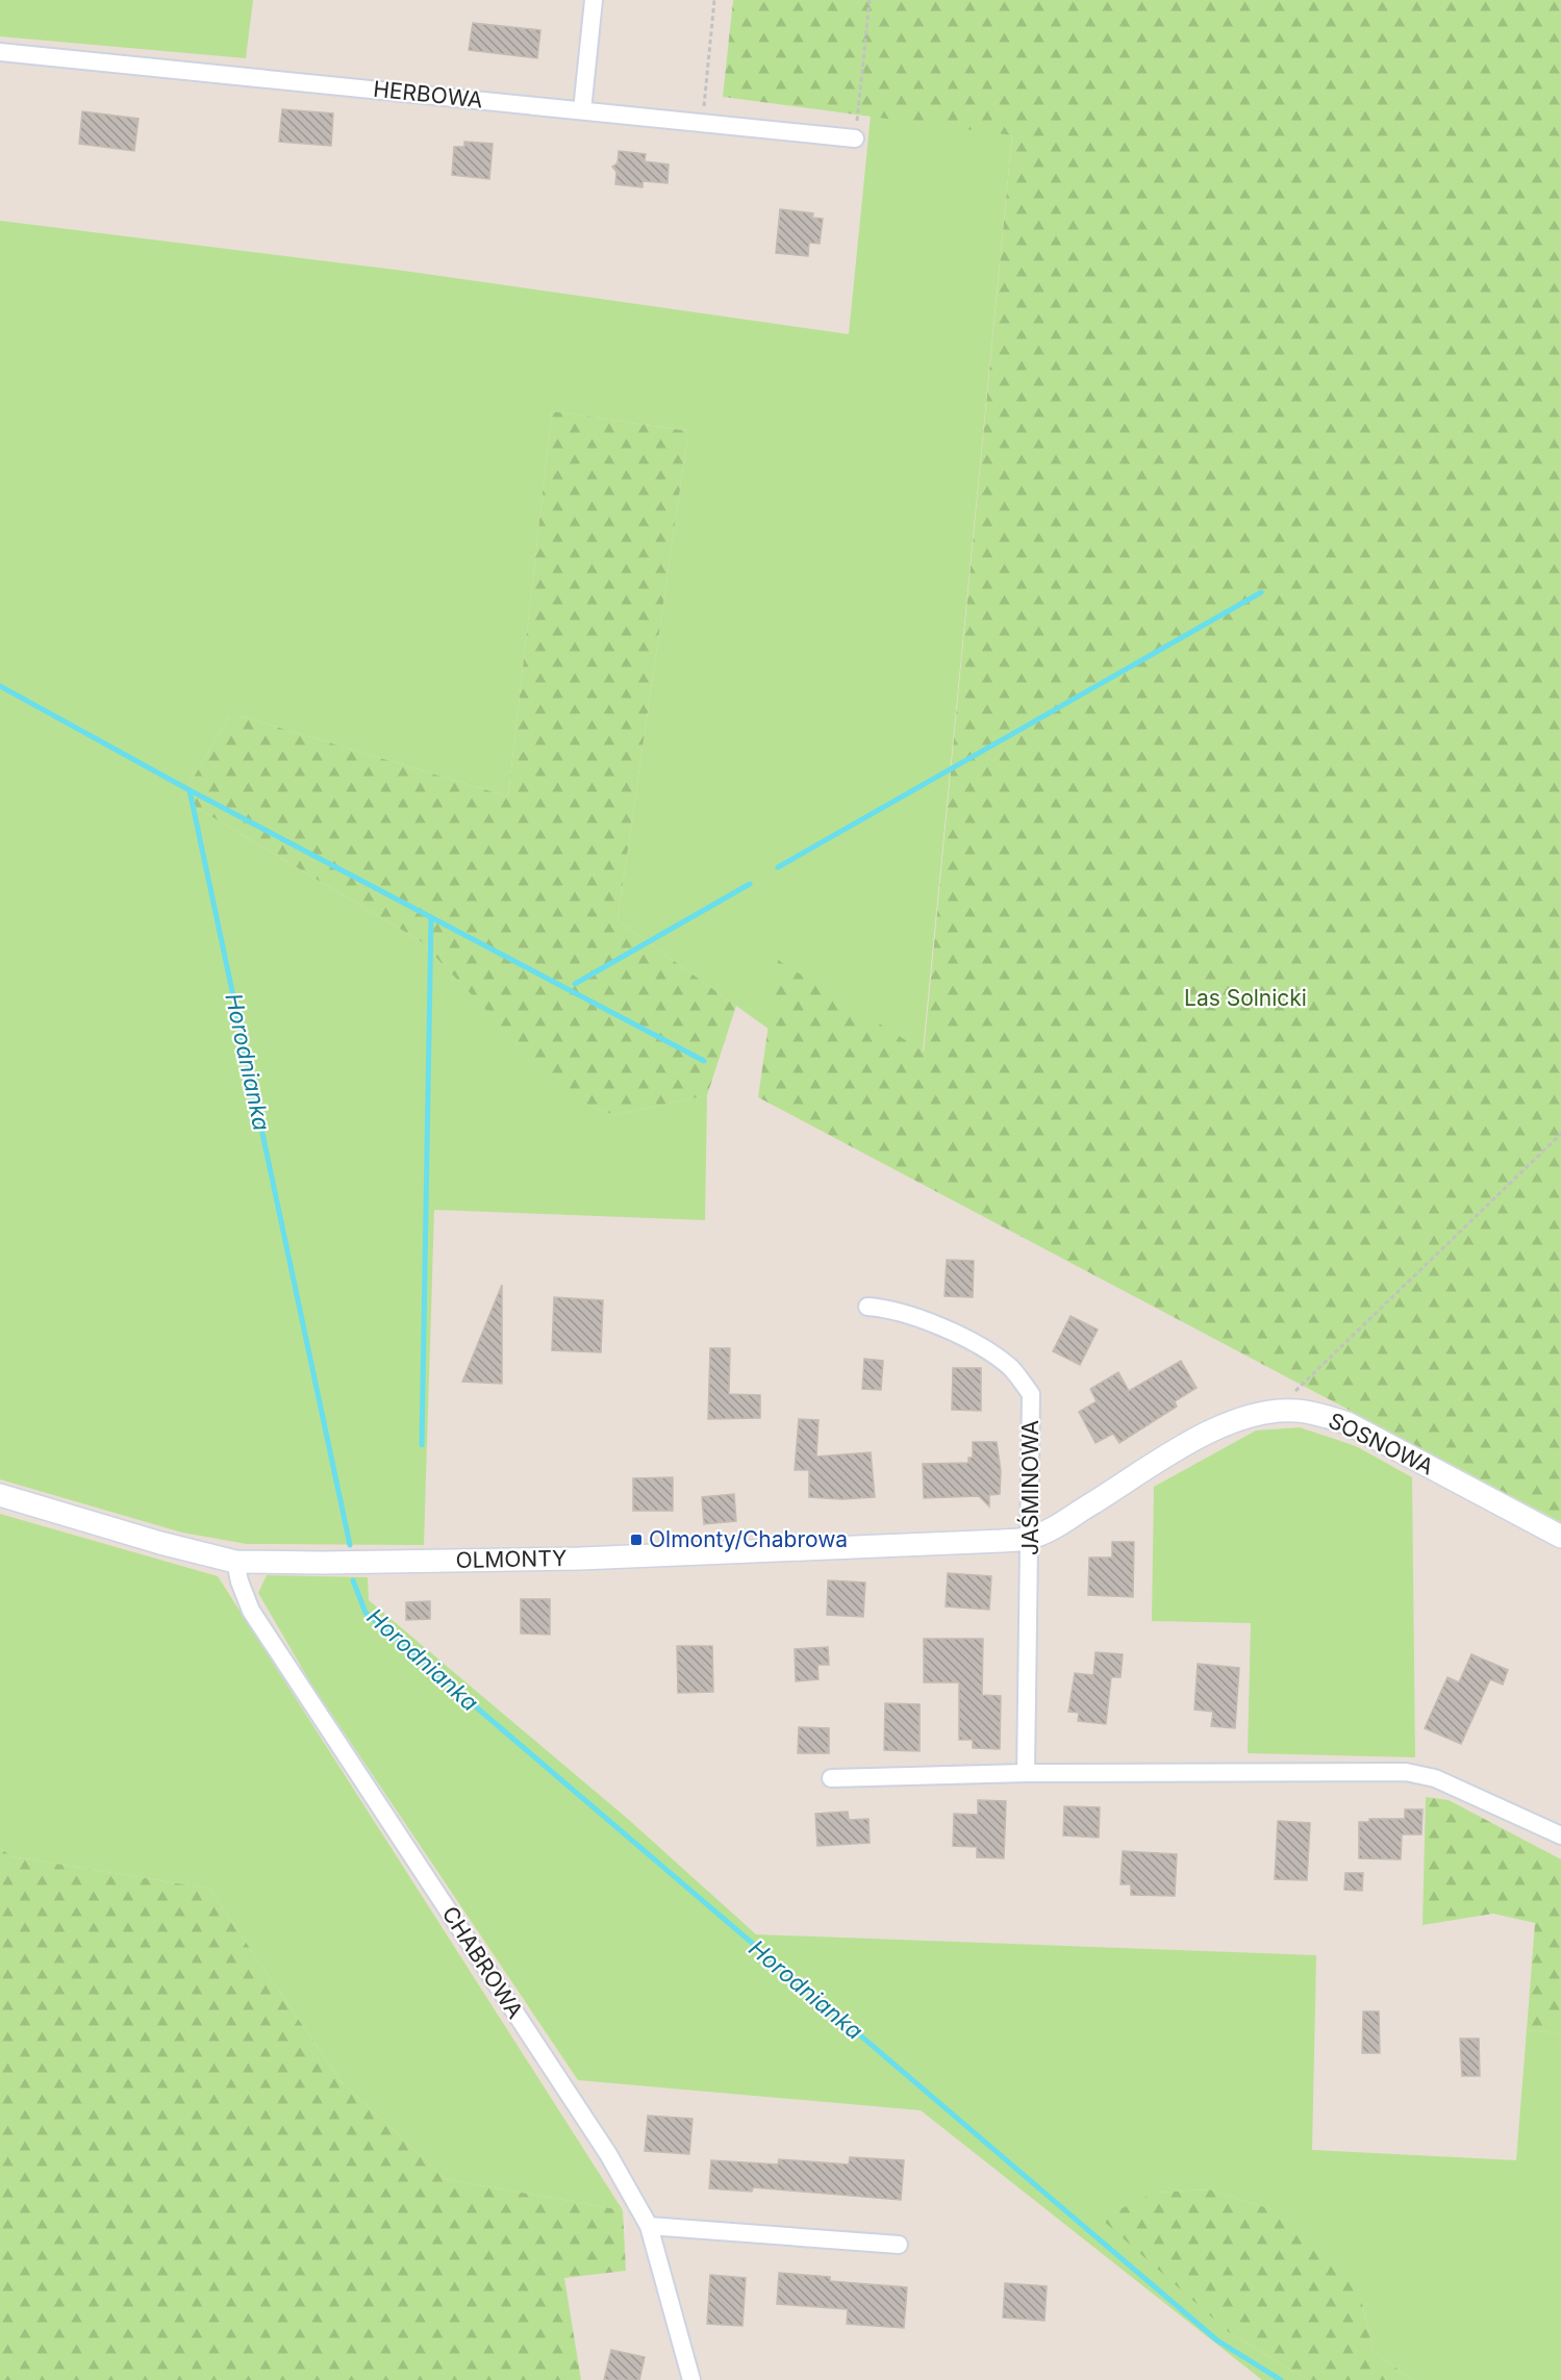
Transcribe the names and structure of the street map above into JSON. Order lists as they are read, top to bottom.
{
  "streets": {
    "street": [
      "HERBOWA",
      "SOSNOWA",
      "JAŚMINOWA",
      "OLMONTY",
      "CHABROWA"
    ]
  },
  "crossings": [
    ["SOSNOWA", "JAŚMINOWA"],
    ["SOSNOWA", "OLMONTY"],
    ["JAŚMINOWA", "OLMONTY"],
    ["OLMONTY", "CHABROWA"]
  ],
  "water": ["Horodnianka"],
  "parks": ["Las Solnicki"],
  "places": {
    "transit": ["Olmonty/Chabrowa"]
  }
}
